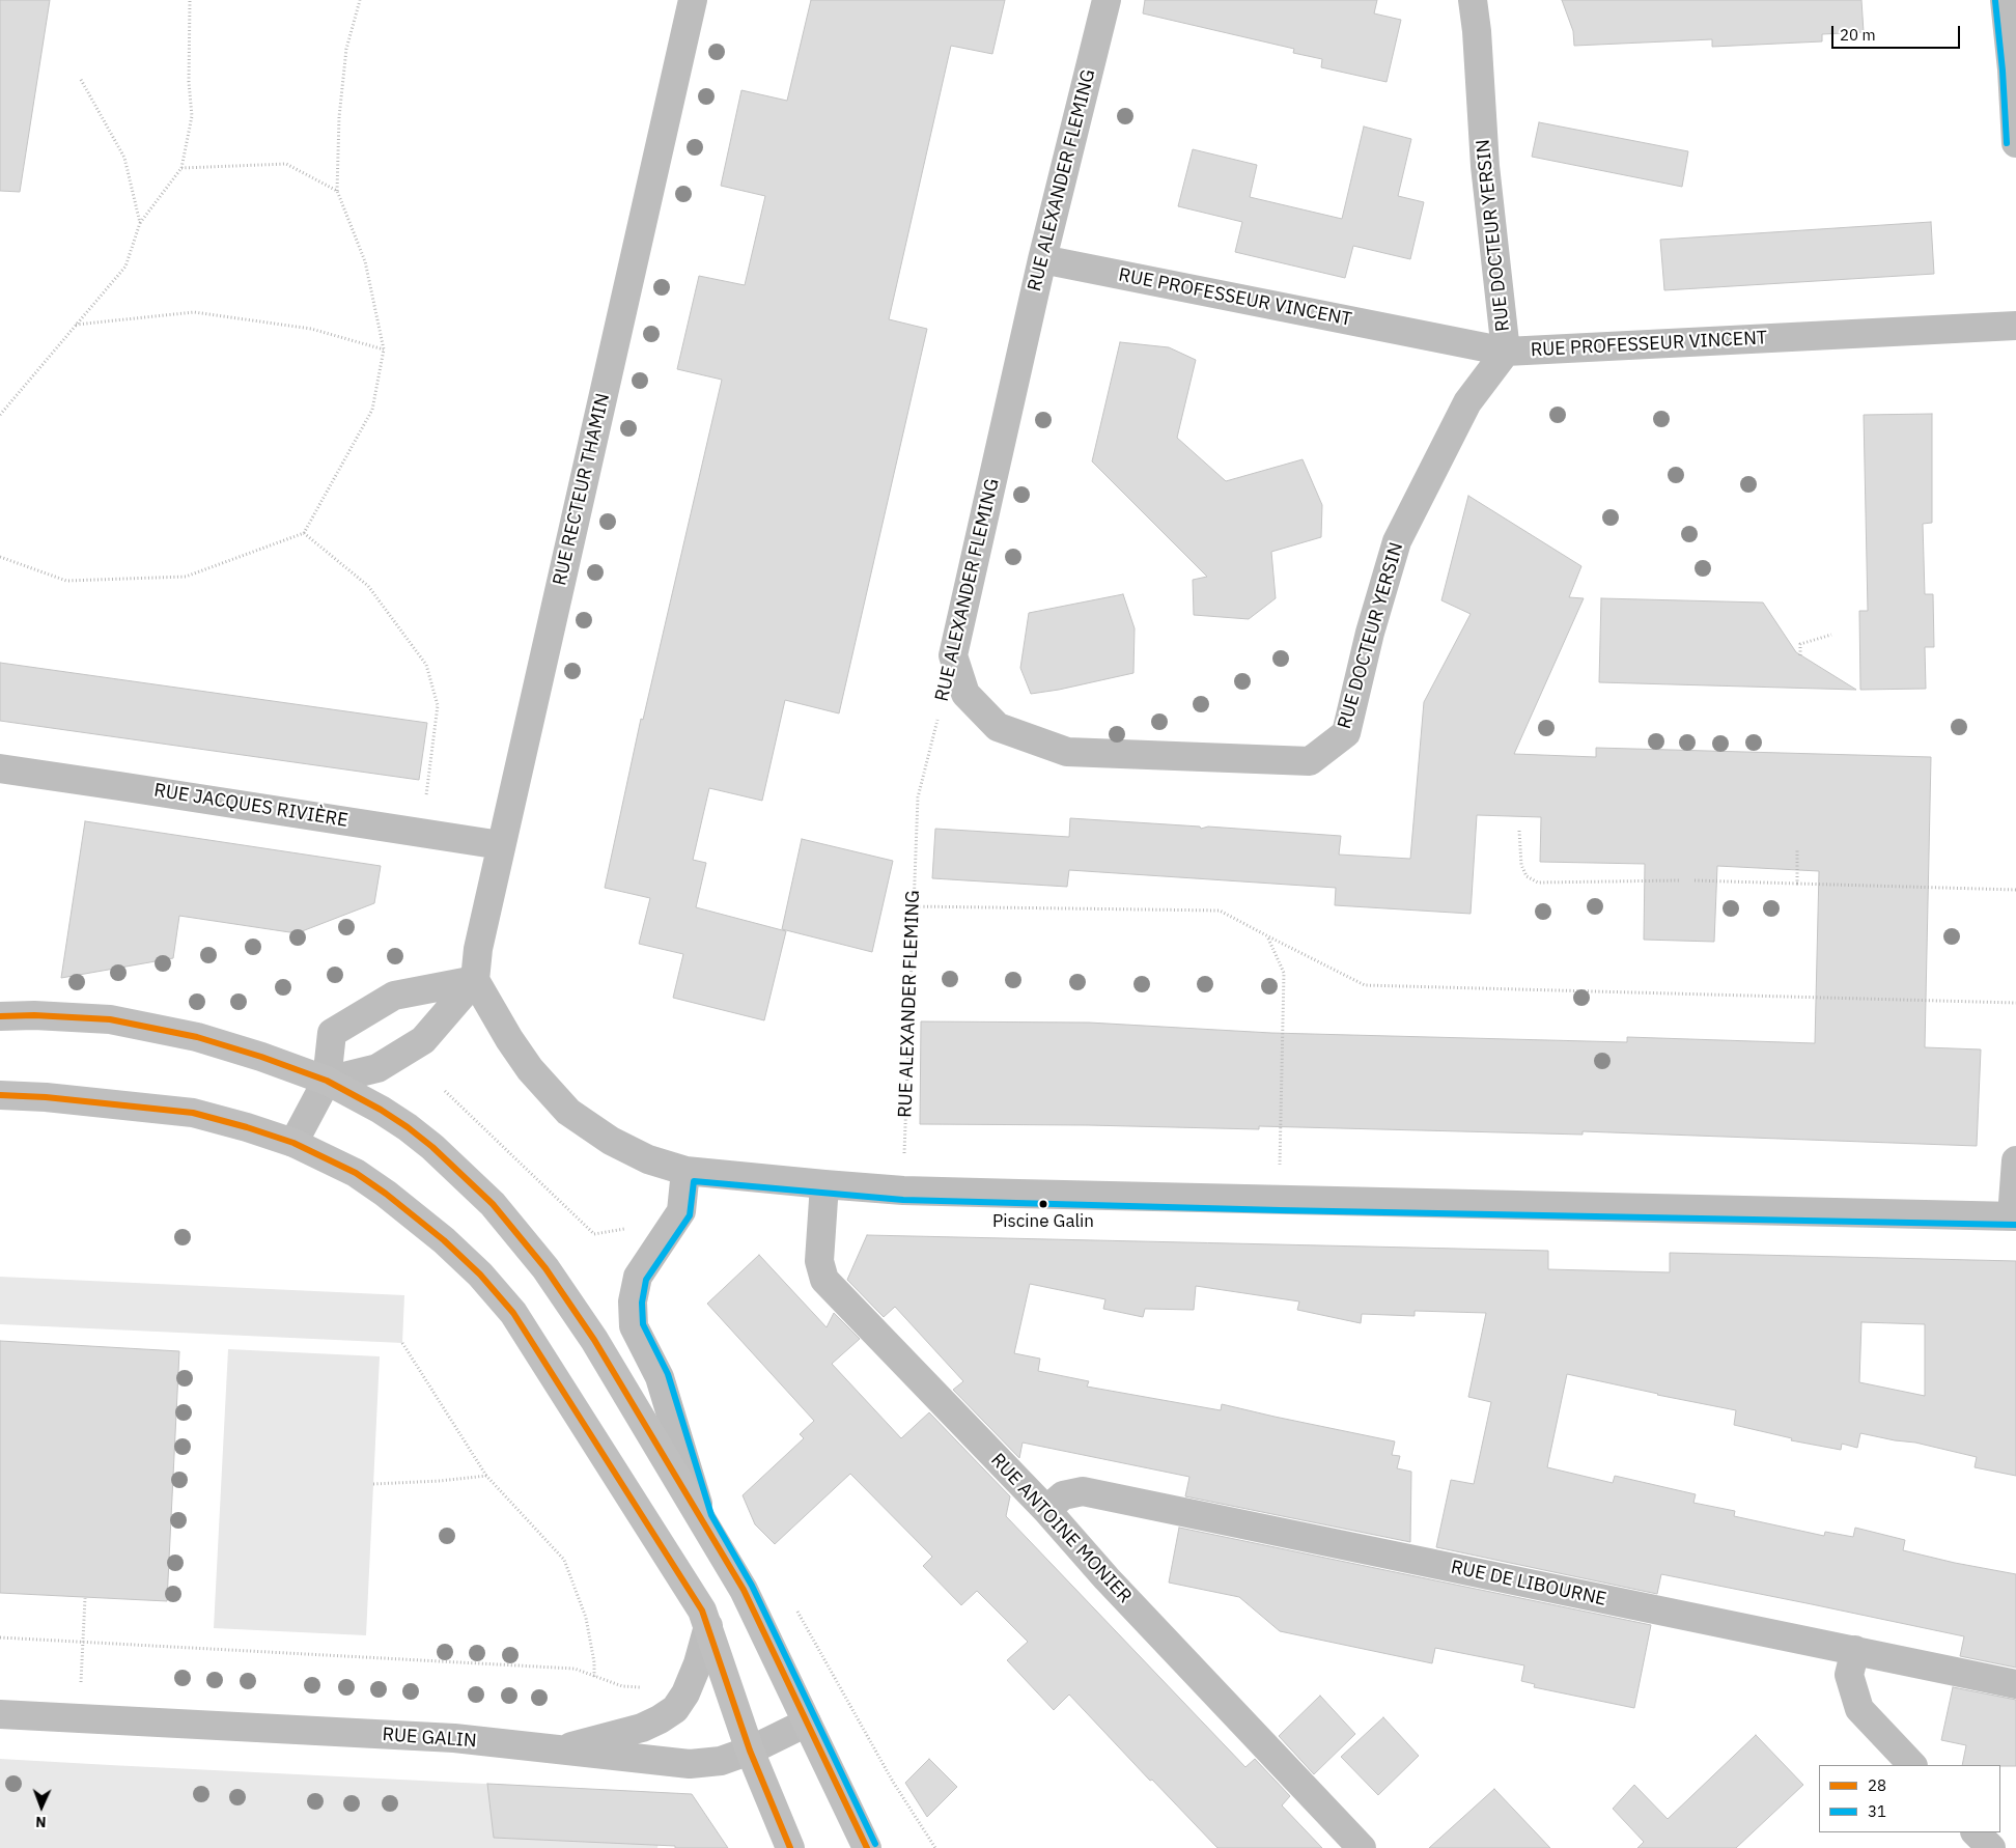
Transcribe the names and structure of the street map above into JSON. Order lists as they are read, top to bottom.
{
  "streets": {
    "street": [
      "RUE ALEXANDER FLEMING",
      "RUE DOCTEUR YERSIN",
      "RUE PROFESSEUR VINCENT",
      "RUE RECTEUR THAMIN",
      "RUE JACQUES RIVIÈRE",
      "RUE ANTOINE MONIER",
      "RUE DE LIBOURNE",
      "RUE GALIN"
    ]
  },
  "crossings": [
    ["RUE ALEXANDER FLEMING", "RUE DOCTEUR YERSIN"],
    ["RUE ALEXANDER FLEMING", "RUE PROFESSEUR VINCENT"],
    ["RUE DOCTEUR YERSIN", "RUE PROFESSEUR VINCENT"],
    ["RUE RECTEUR THAMIN", "RUE JACQUES RIVIÈRE"],
    ["RUE ANTOINE MONIER", "RUE DE LIBOURNE"]
  ],
  "places": ["Piscine Galin"],
  "lines": ["transit line 31", "transit line 28"],
  "legend": ["28", "31"],
  "scale_bar": "20 m",
  "north": "bottom"
}
